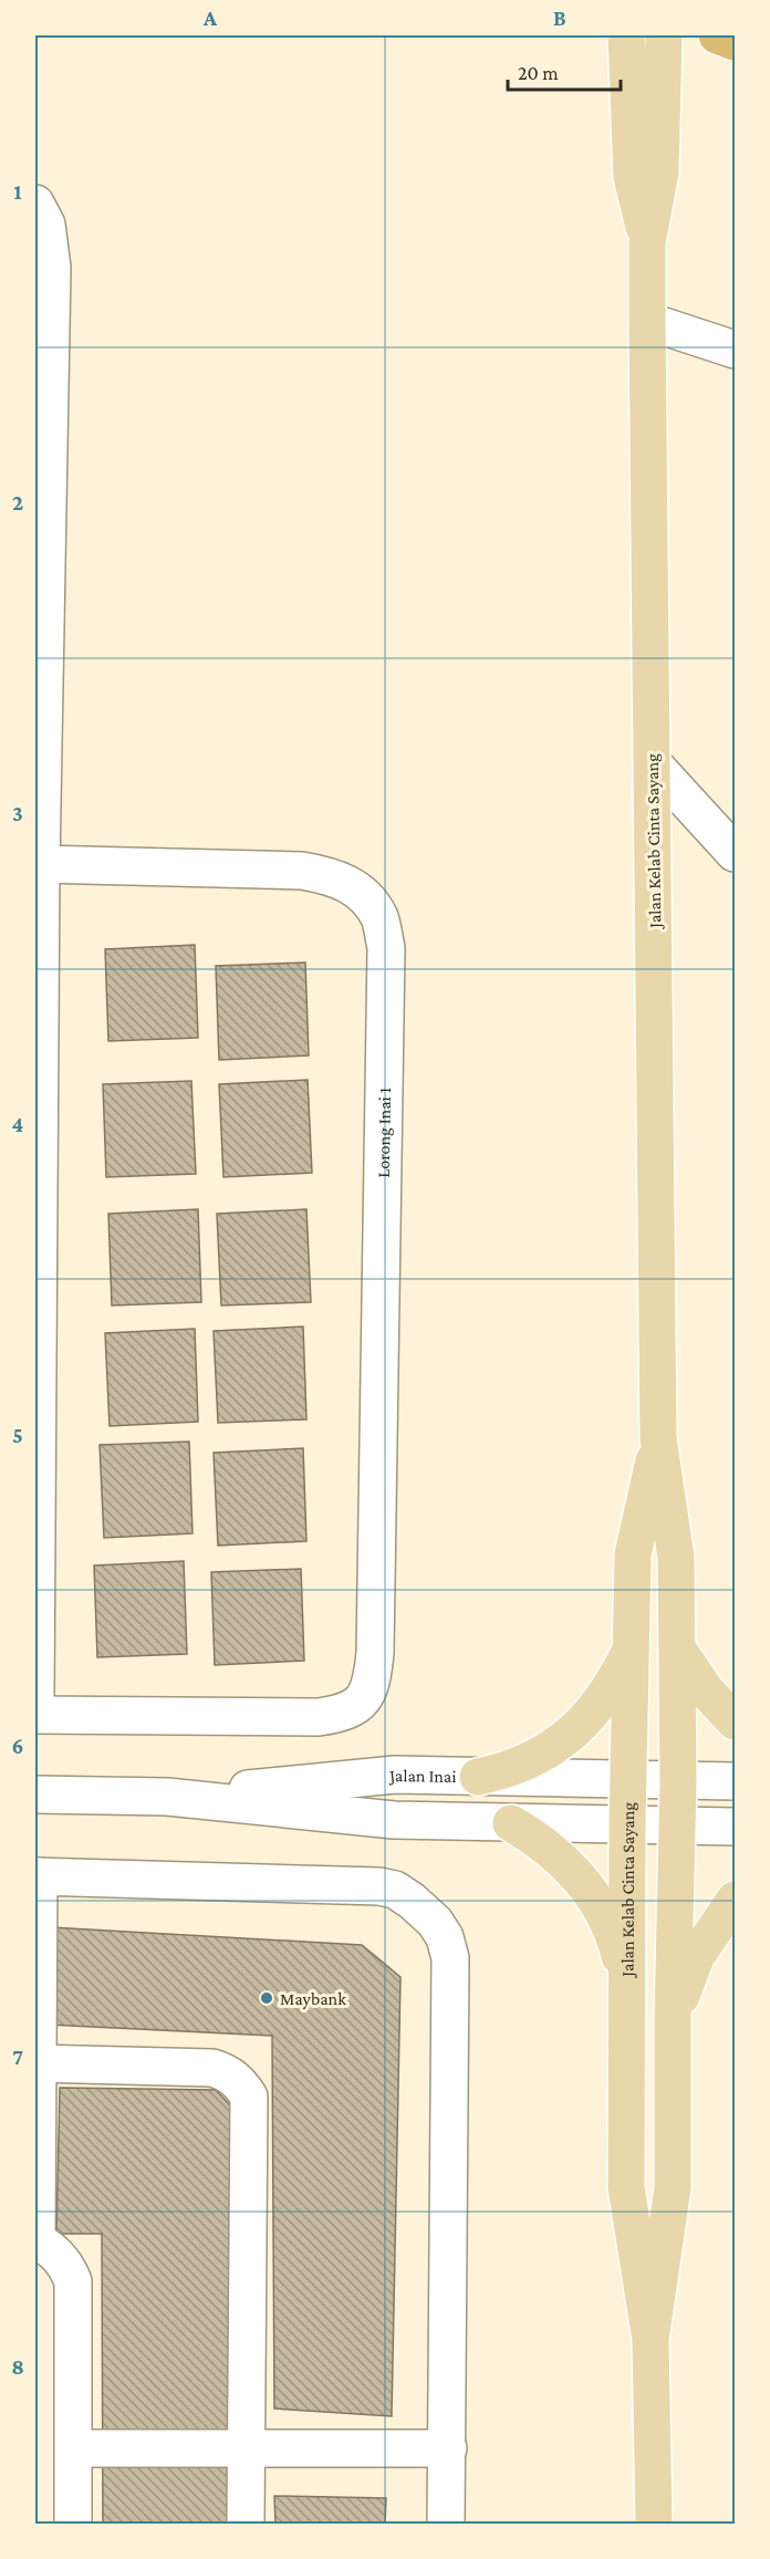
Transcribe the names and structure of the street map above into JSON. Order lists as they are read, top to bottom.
{
  "streets": {
    "main road": ["Jalan Kelab Cinta Sayang"],
    "street": ["Lorong Inai 1", "Jalan Inai"]
  },
  "crossings": [
    ["Jalan Kelab Cinta Sayang", "Jalan Inai"]
  ],
  "places": ["Maybank"],
  "scale_bar": "20 m",
  "grid": {
    "columns": ["A", "B"],
    "rows": [
      "1",
      "2",
      "3",
      "4",
      "5",
      "6",
      "7",
      "8"
    ]
  }
}
